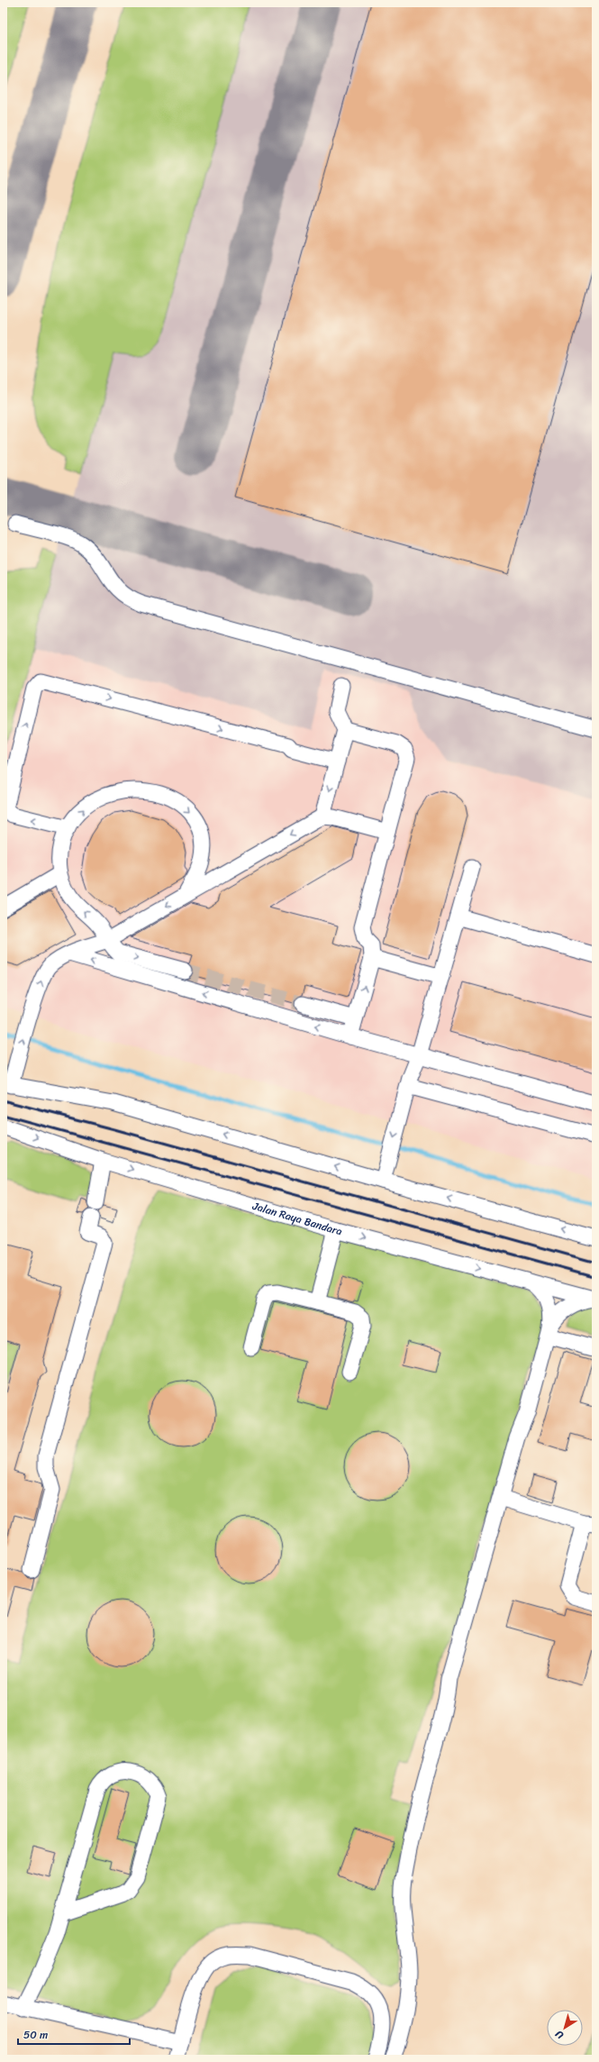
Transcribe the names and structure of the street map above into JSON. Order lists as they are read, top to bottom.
{
  "streets": {
    "street": ["Jalan Raya Bandara"]
  },
  "scale_bar": "50 m",
  "north": "bottom left"
}
